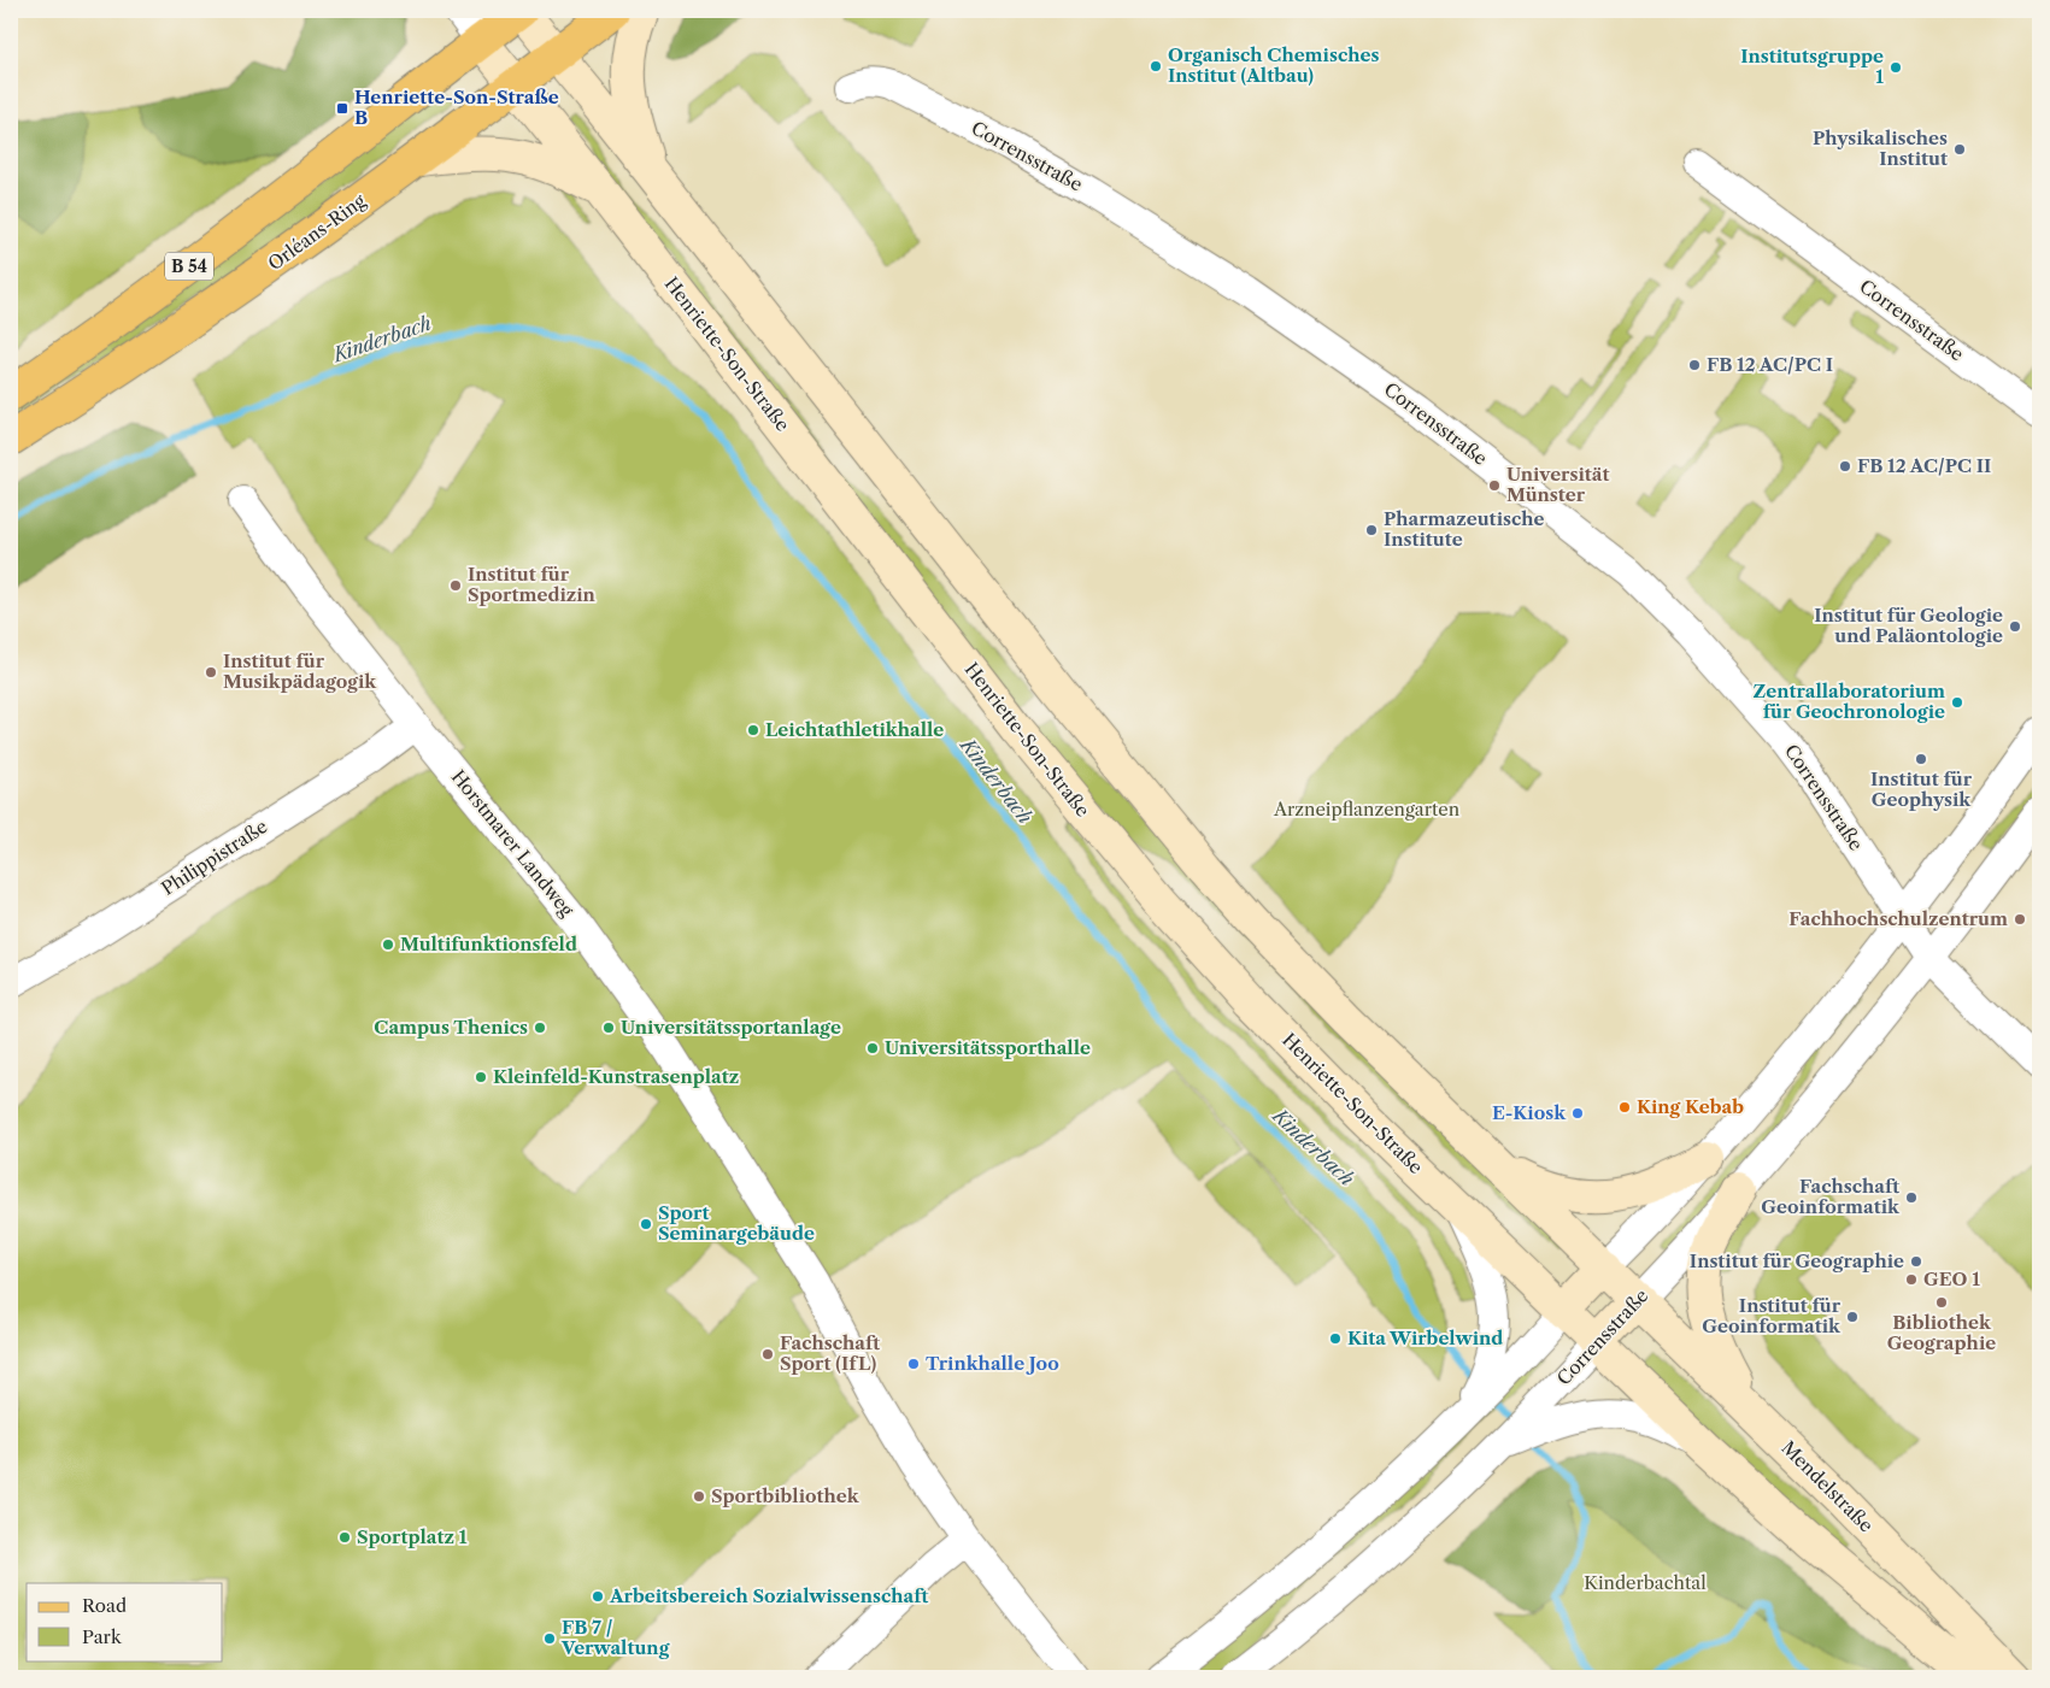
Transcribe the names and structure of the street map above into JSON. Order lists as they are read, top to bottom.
{
  "streets": {
    "main road": [
      "Corrensstraße",
      "Orléans-Ring",
      "B 54",
      "Henriette-Son-Straße",
      "Mendelstraße"
    ],
    "street": ["Horstmarer Landweg", "Philippistraße"]
  },
  "crossings": [
    ["Corrensstraße", "Henriette-Son-Straße"],
    ["Corrensstraße", "Mendelstraße"],
    ["Orléans-Ring", "B 54"],
    ["Orléans-Ring", "Henriette-Son-Straße"],
    ["B 54", "Henriette-Son-Straße"],
    ["Horstmarer Landweg", "Philippistraße"]
  ],
  "water": ["Kinderbach"],
  "parks": ["Arzneipflanzengarten", "Kinderbachtal"],
  "places": {
    "other": [
      "Organisch Chemisches Institut (Altbau)",
      "Institutsgruppe 1",
      "Physikalisches Institut",
      "FB 12 AC/PC I",
      "FB 12 AC/PC II",
      "Universität Münster",
      "Pharmazeutische Institute",
      "Institut für Sportmedizin",
      "Institut für Geologie und Paläontologie",
      "Institut für Musikpädagogik",
      "Zentrallaboratorium für Geochronologie",
      "Leichtathletikhalle",
      "Institut für Geophysik",
      "Fachhochschulzentrum",
      "Multifunktionsfeld",
      "Campus Thenics",
      "Universitätssportanlage",
      "Universitätssporthalle",
      "Kleinfeld-Kunstrasenplatz",
      "King Kebab",
      "E-Kiosk",
      "Fachschaft Geoinformatik",
      "Sport Seminargebäude",
      "Institut für Geographie",
      "GEO 1",
      "Bibliothek Geographie",
      "Institut für Geoinformatik",
      "Kita Wirbelwind",
      "Fachschaft Sport (IfL)",
      "Trinkhalle Joo",
      "Sportbibliothek",
      "Sportplatz 1",
      "Arbeitsbereich Sozialwissenschaft",
      "FB 7 / Verwaltung"
    ],
    "transit": ["Henriette-Son-Straße B"]
  },
  "legend": ["Road", "Park"]
}
